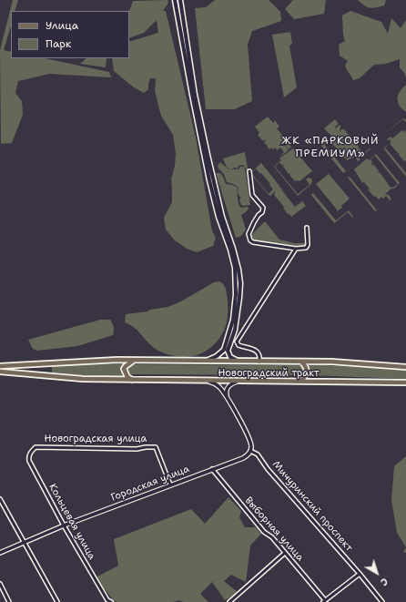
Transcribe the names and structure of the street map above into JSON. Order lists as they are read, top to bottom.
{
  "streets": {
    "main road": ["Новоградский тракт"],
    "street": [
      "Новоградская улица",
      "Городская улица",
      "Мичуринский проспект",
      "Кольцевая улица",
      "Выборная улица"
    ]
  },
  "crossings": [
    ["Новоградская улица", "Городская улица"],
    ["Новоградская улица", "Кольцевая улица"],
    ["Городская улица", "Мичуринский проспект"],
    ["Городская улица", "Кольцевая улица"],
    ["Городская улица", "Выборная улица"]
  ],
  "districts": ["ЖК «ПАРКОВЫЙ ПРЕМИУМ»"],
  "legend": ["Улица", "Парк"],
  "north": "bottom right"
}
